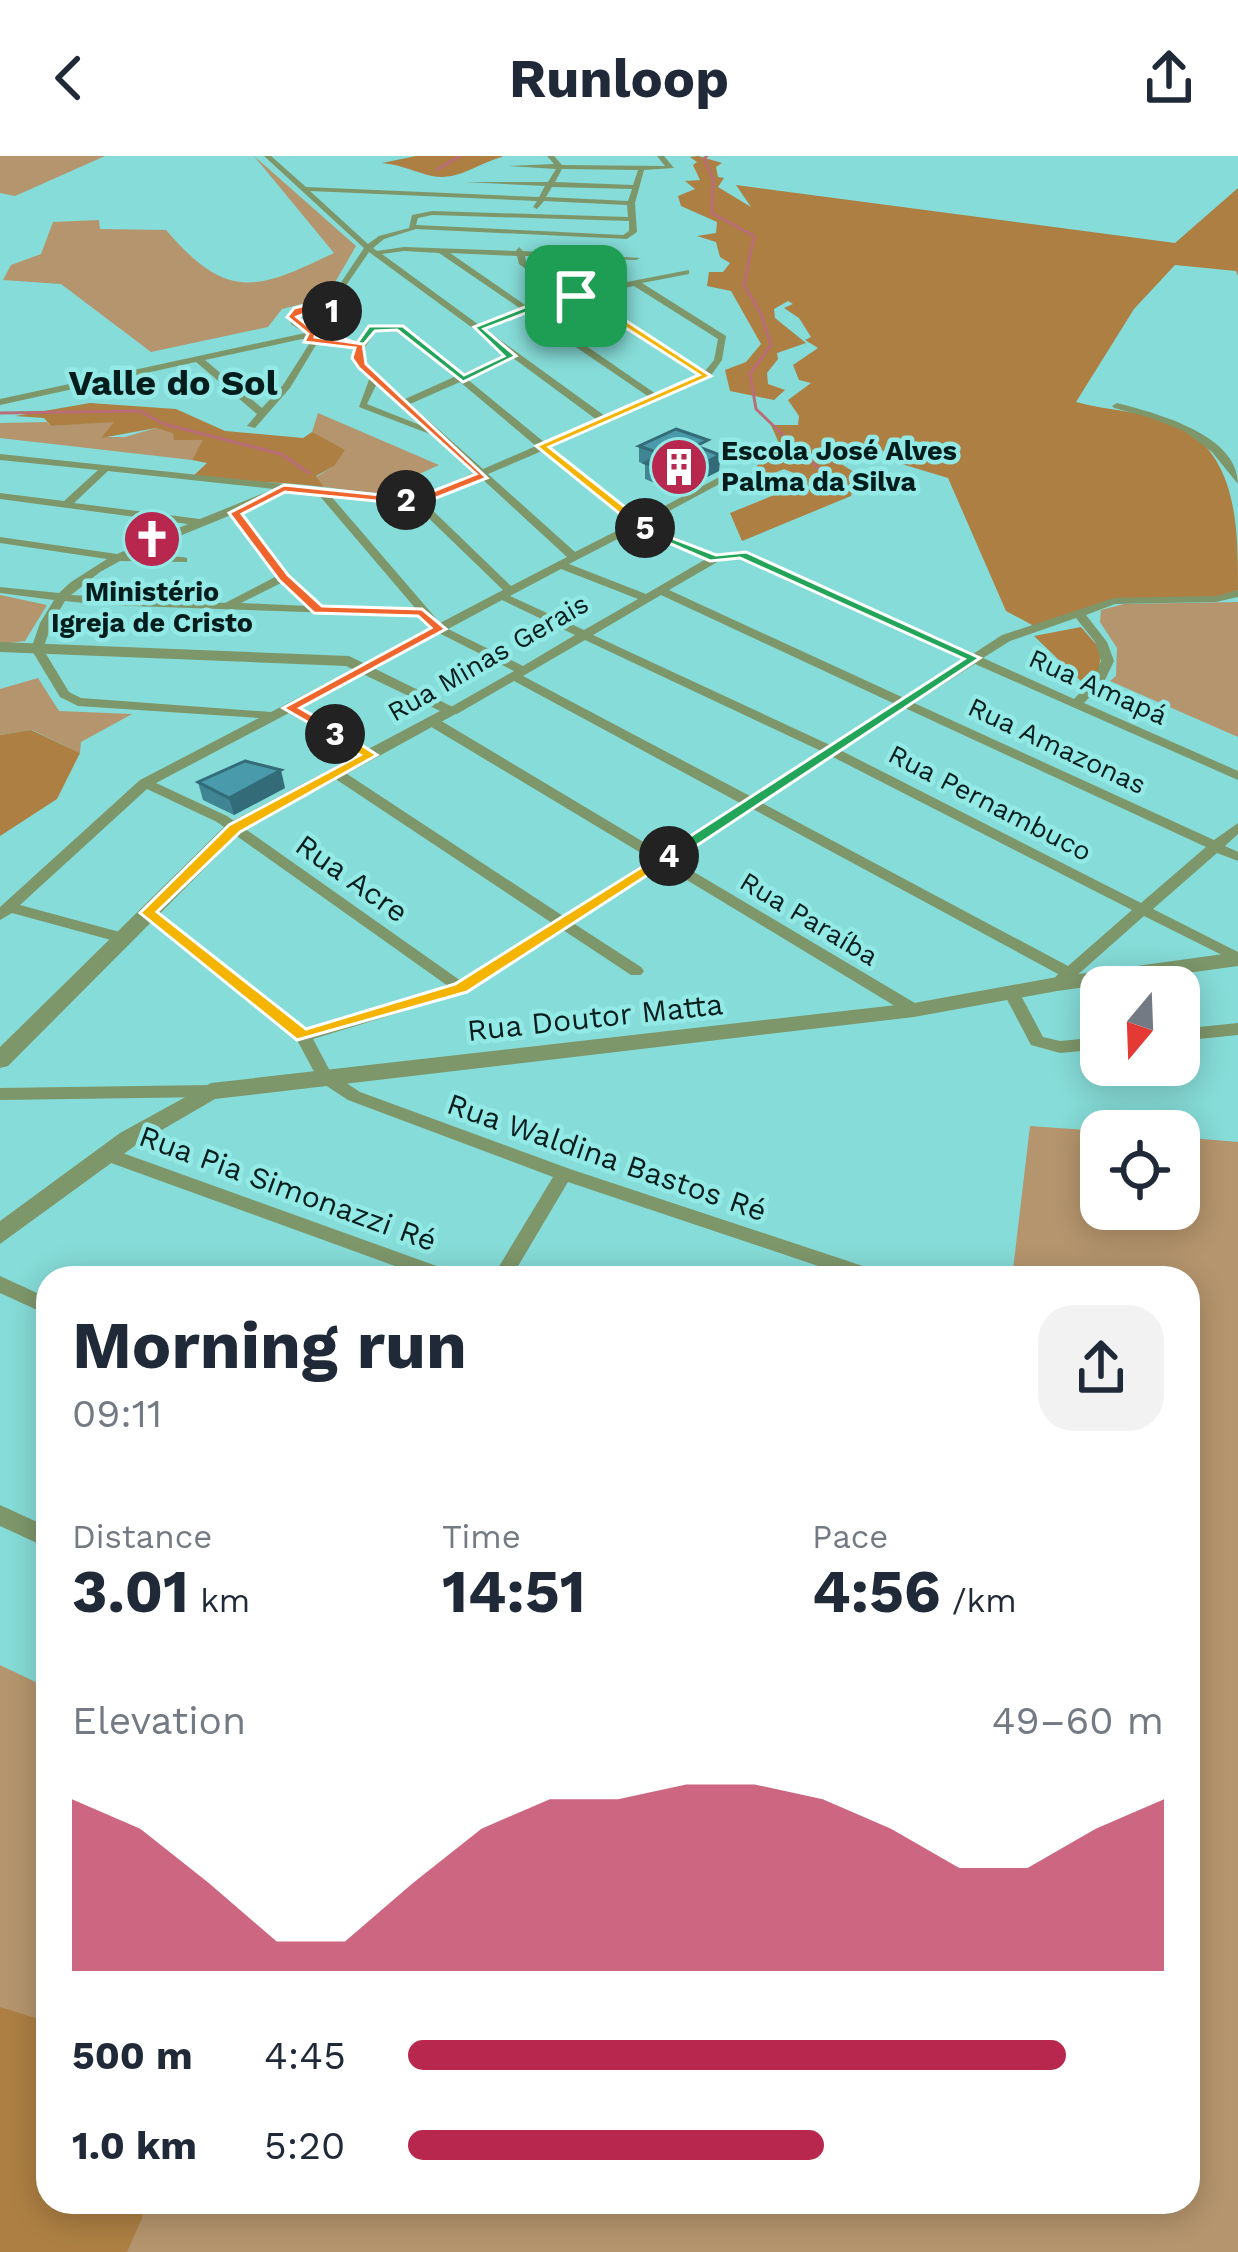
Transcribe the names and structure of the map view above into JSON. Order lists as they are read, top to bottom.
{
  "streets": {
    "street": [
      "Rua Minas Gerais",
      "Rua Amapá",
      "Rua Amazonas",
      "Rua Pernambuco",
      "Rua Acre",
      "Rua Paraíba",
      "Rua Doutor Matta",
      "Rua Waldina Bastos Ré",
      "Rua Pia Simonazzi Ré"
    ]
  },
  "crossings": [
    ["Rua Minas Gerais", "Rua Amapá"],
    ["Rua Minas Gerais", "Rua Amazonas"],
    ["Rua Minas Gerais", "Rua Pernambuco"],
    ["Rua Minas Gerais", "Rua Acre"],
    ["Rua Minas Gerais", "Rua Paraíba"],
    ["Rua Pernambuco", "Rua Doutor Matta"],
    ["Rua Paraíba", "Rua Doutor Matta"],
    ["Rua Doutor Matta", "Rua Waldina Bastos Ré"],
    ["Rua Doutor Matta", "Rua Pia Simonazzi Ré"]
  ],
  "districts": ["Valle do Sol"],
  "places": {
    "building": ["Escola José Alves Palma da Silva"],
    "church": ["Ministério Igreja de Cristo"]
  },
  "north": "bottom",
  "page": {
    "header": "Runloop",
    "pins": [
      "1",
      "2",
      "5",
      "3",
      "4"
    ],
    "heading": ["Morning run", "09:11"],
    "stats": [
      ["Distance", "3.01 km"],
      ["Time", "14:51"],
      ["Pace", "4:56 /km"]
    ],
    "chart": ["Elevation", "49–60 m"],
    "list": [
      {
        "name": "500 m",
        "note": "4:45"
      },
      {
        "name": "1.0 km",
        "note": "5:20"
      }
    ]
  }
}
